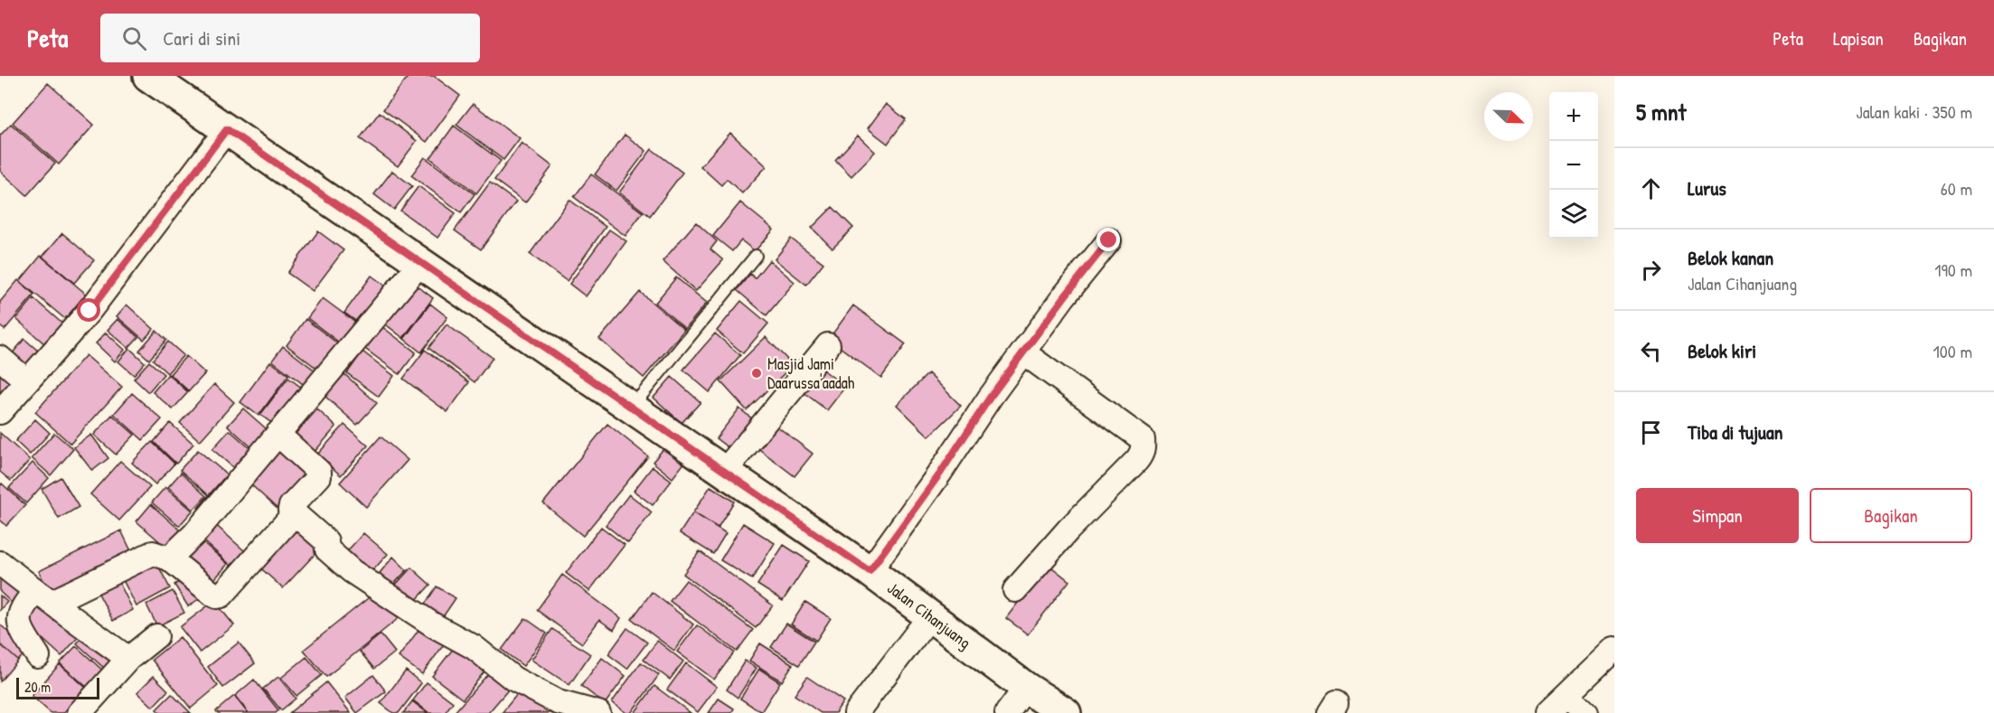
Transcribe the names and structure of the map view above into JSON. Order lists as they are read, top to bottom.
{
  "streets": {
    "main road": ["Jalan Cihanjuang"]
  },
  "places": ["Masjid Jami Daarussa'aadah"],
  "scale_bar": "20 m",
  "north": "bottom right",
  "page": {
    "header": "Peta",
    "search": "Cari di sini",
    "nav": ["Peta", "Lapisan", "Bagikan"],
    "heading": ["5 mnt", "Jalan kaki · 350 m"],
    "map_buttons": ["+", "−"],
    "list": [
      ["Lurus", "60 m"],
      ["Belok kanan", "Jalan Cihanjuang", "190 m"],
      ["Belok kiri", "100 m"],
      "Tiba di tujuan"
    ],
    "buttons": ["Simpan", "Bagikan"],
    "scale": "20 m"
  }
}
